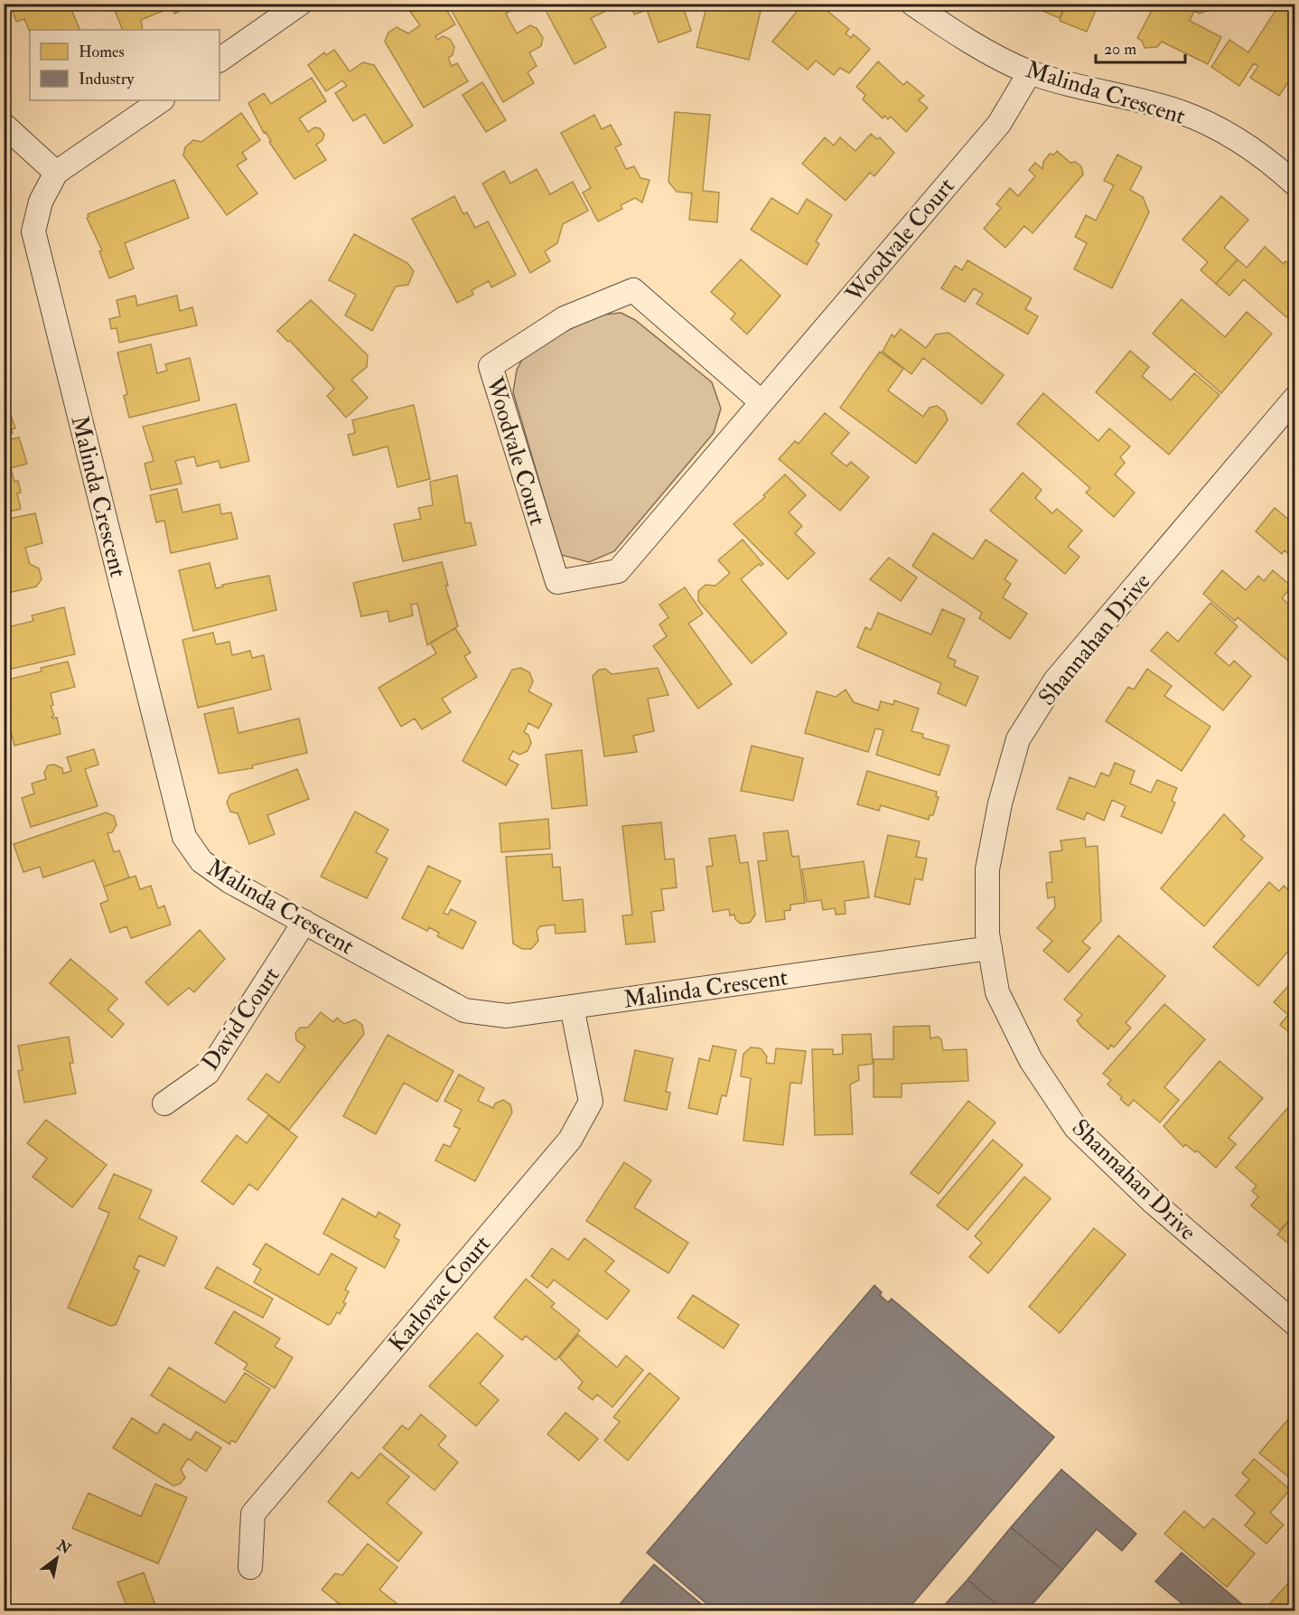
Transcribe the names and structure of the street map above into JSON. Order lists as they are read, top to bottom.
{
  "streets": {
    "street": [
      "Malinda Crescent",
      "Woodvale Court",
      "Shannahan Drive",
      "David Court",
      "Karlovac Court"
    ]
  },
  "crossings": [
    ["Malinda Crescent", "Woodvale Court"],
    ["Malinda Crescent", "Shannahan Drive"],
    ["Malinda Crescent", "David Court"],
    ["Malinda Crescent", "Karlovac Court"]
  ],
  "legend": ["Homes", "Industry"],
  "scale_bar": "20 m",
  "north": "top right"
}
